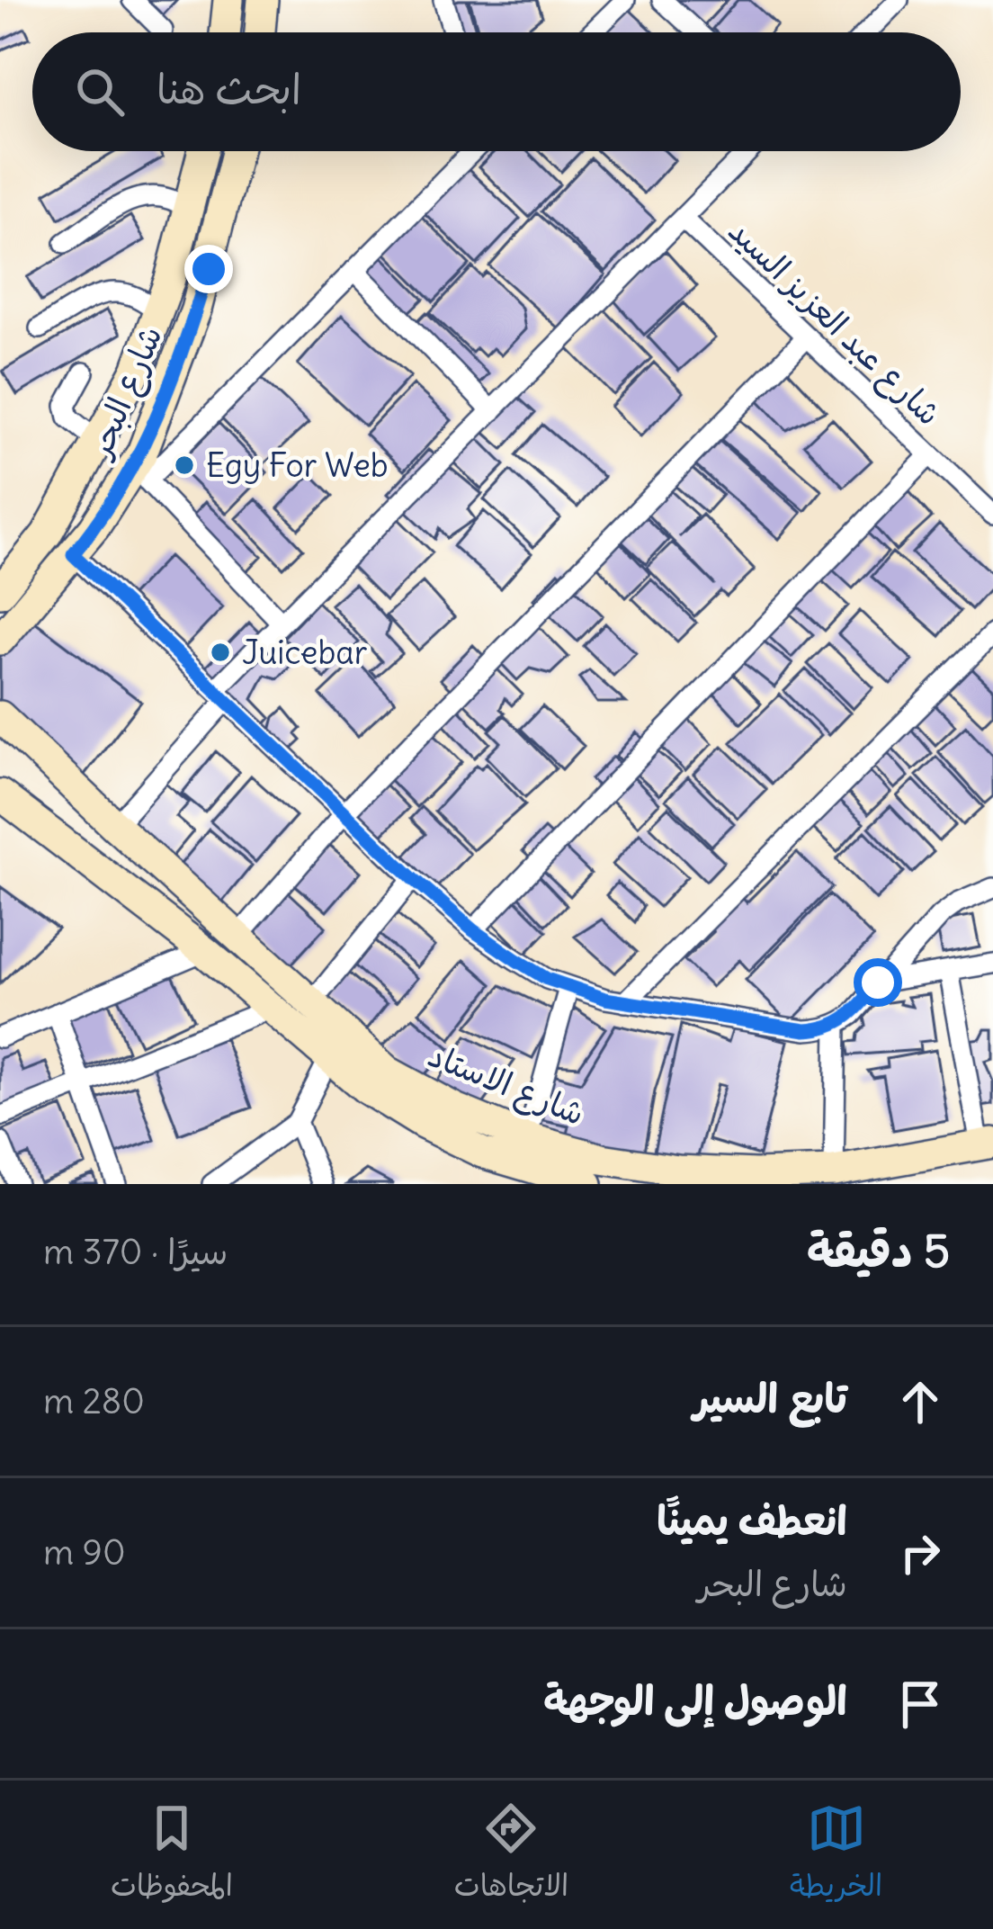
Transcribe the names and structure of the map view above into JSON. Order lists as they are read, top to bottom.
{
  "streets": {
    "main road": ["شارع البحر", "شارع الاستاد"],
    "street": ["شارع عبد العزيز السيد"]
  },
  "places": ["Egy For Web", "Juicebar"],
  "page": {
    "search": "ابحث هنا",
    "heading": ["5 دقيقة", "سيرًا · 370 m"],
    "list": [
      ["تابع السير", "280 m"],
      ["انعطف يمينًا", "شارع البحر", "90 m"],
      "الوصول إلى الوجهة"
    ],
    "nav": ["الخريطة", "الاتجاهات", "المحفوظات"]
  }
}
